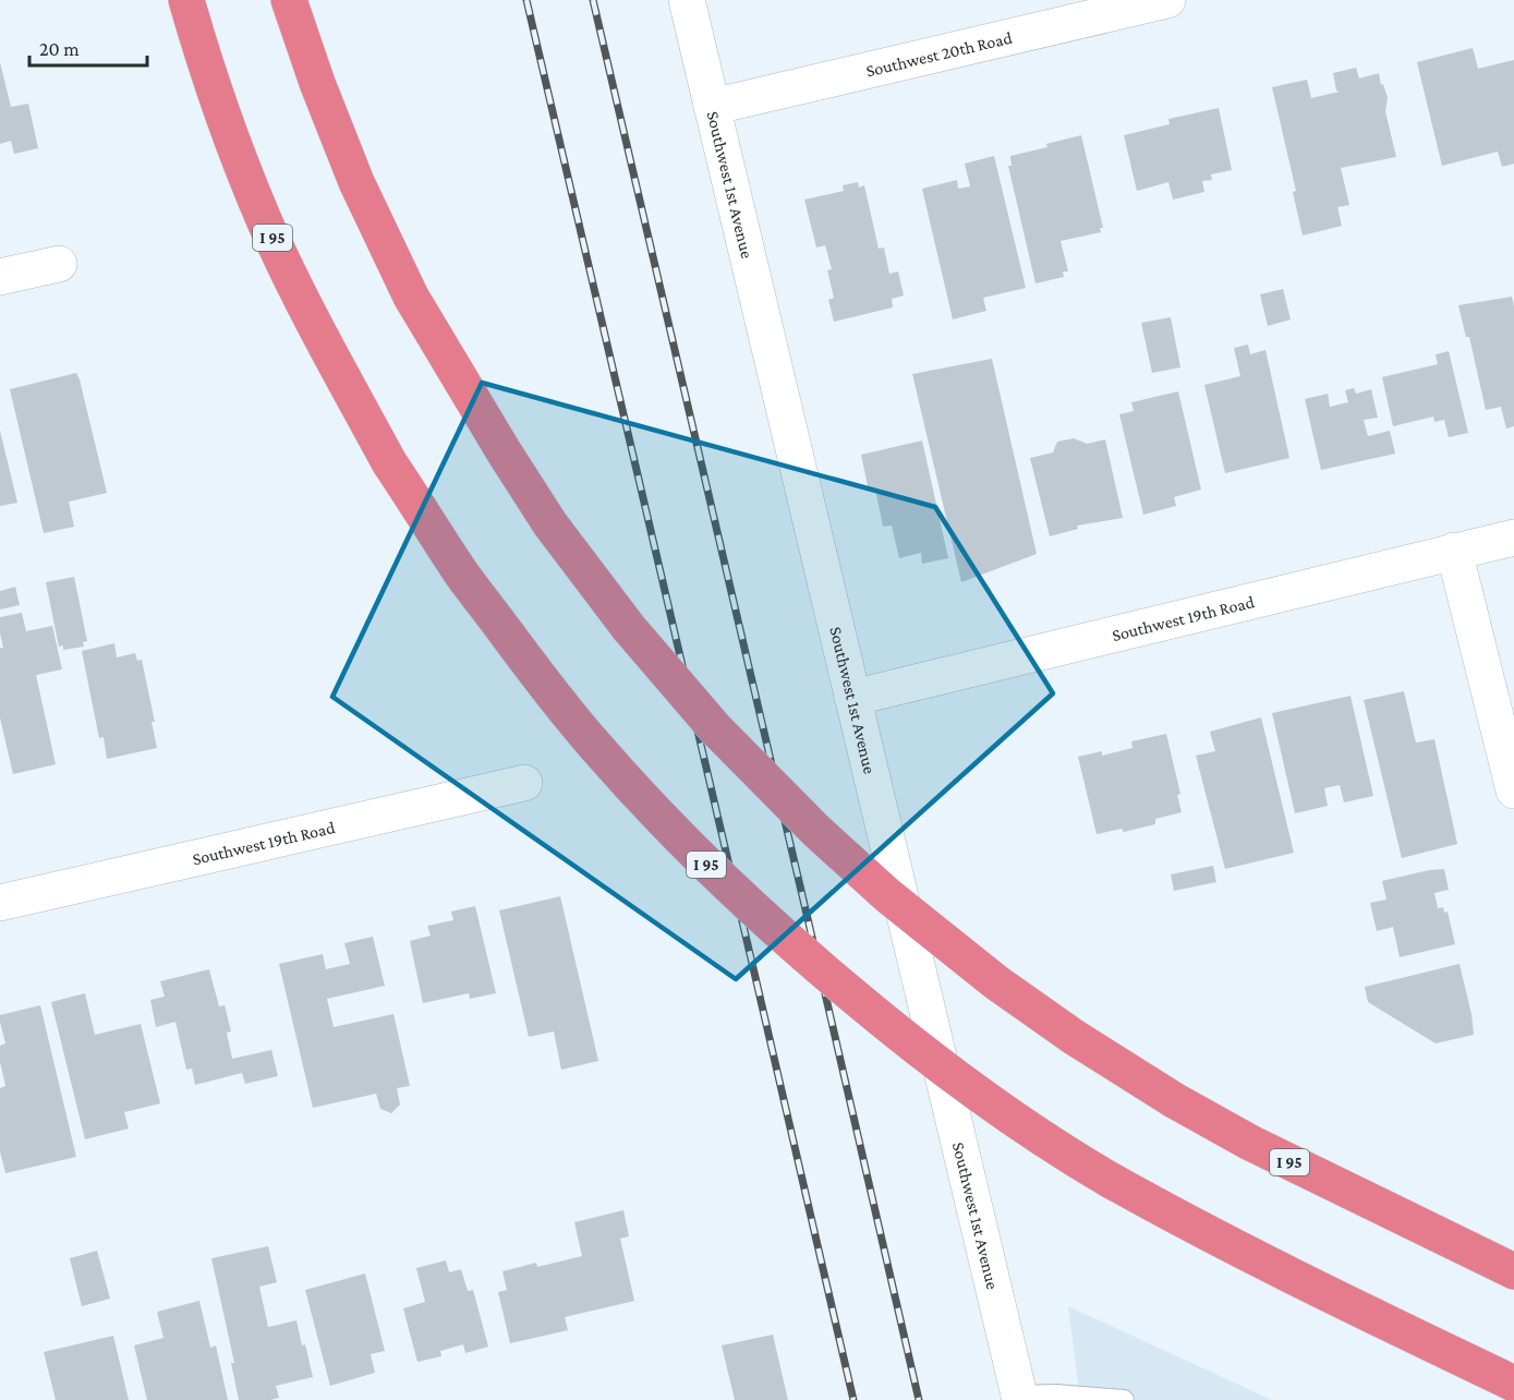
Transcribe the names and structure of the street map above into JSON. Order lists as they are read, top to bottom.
{
  "streets": {
    "highway": ["I 95"],
    "street": ["Southwest 20th Road", "Southwest 1st Avenue", "Southwest 19th Road"]
  },
  "crossings": [
    ["Southwest 20th Road", "Southwest 1st Avenue"],
    ["Southwest 1st Avenue", "Southwest 19th Road"]
  ],
  "scale_bar": "20 m"
}
